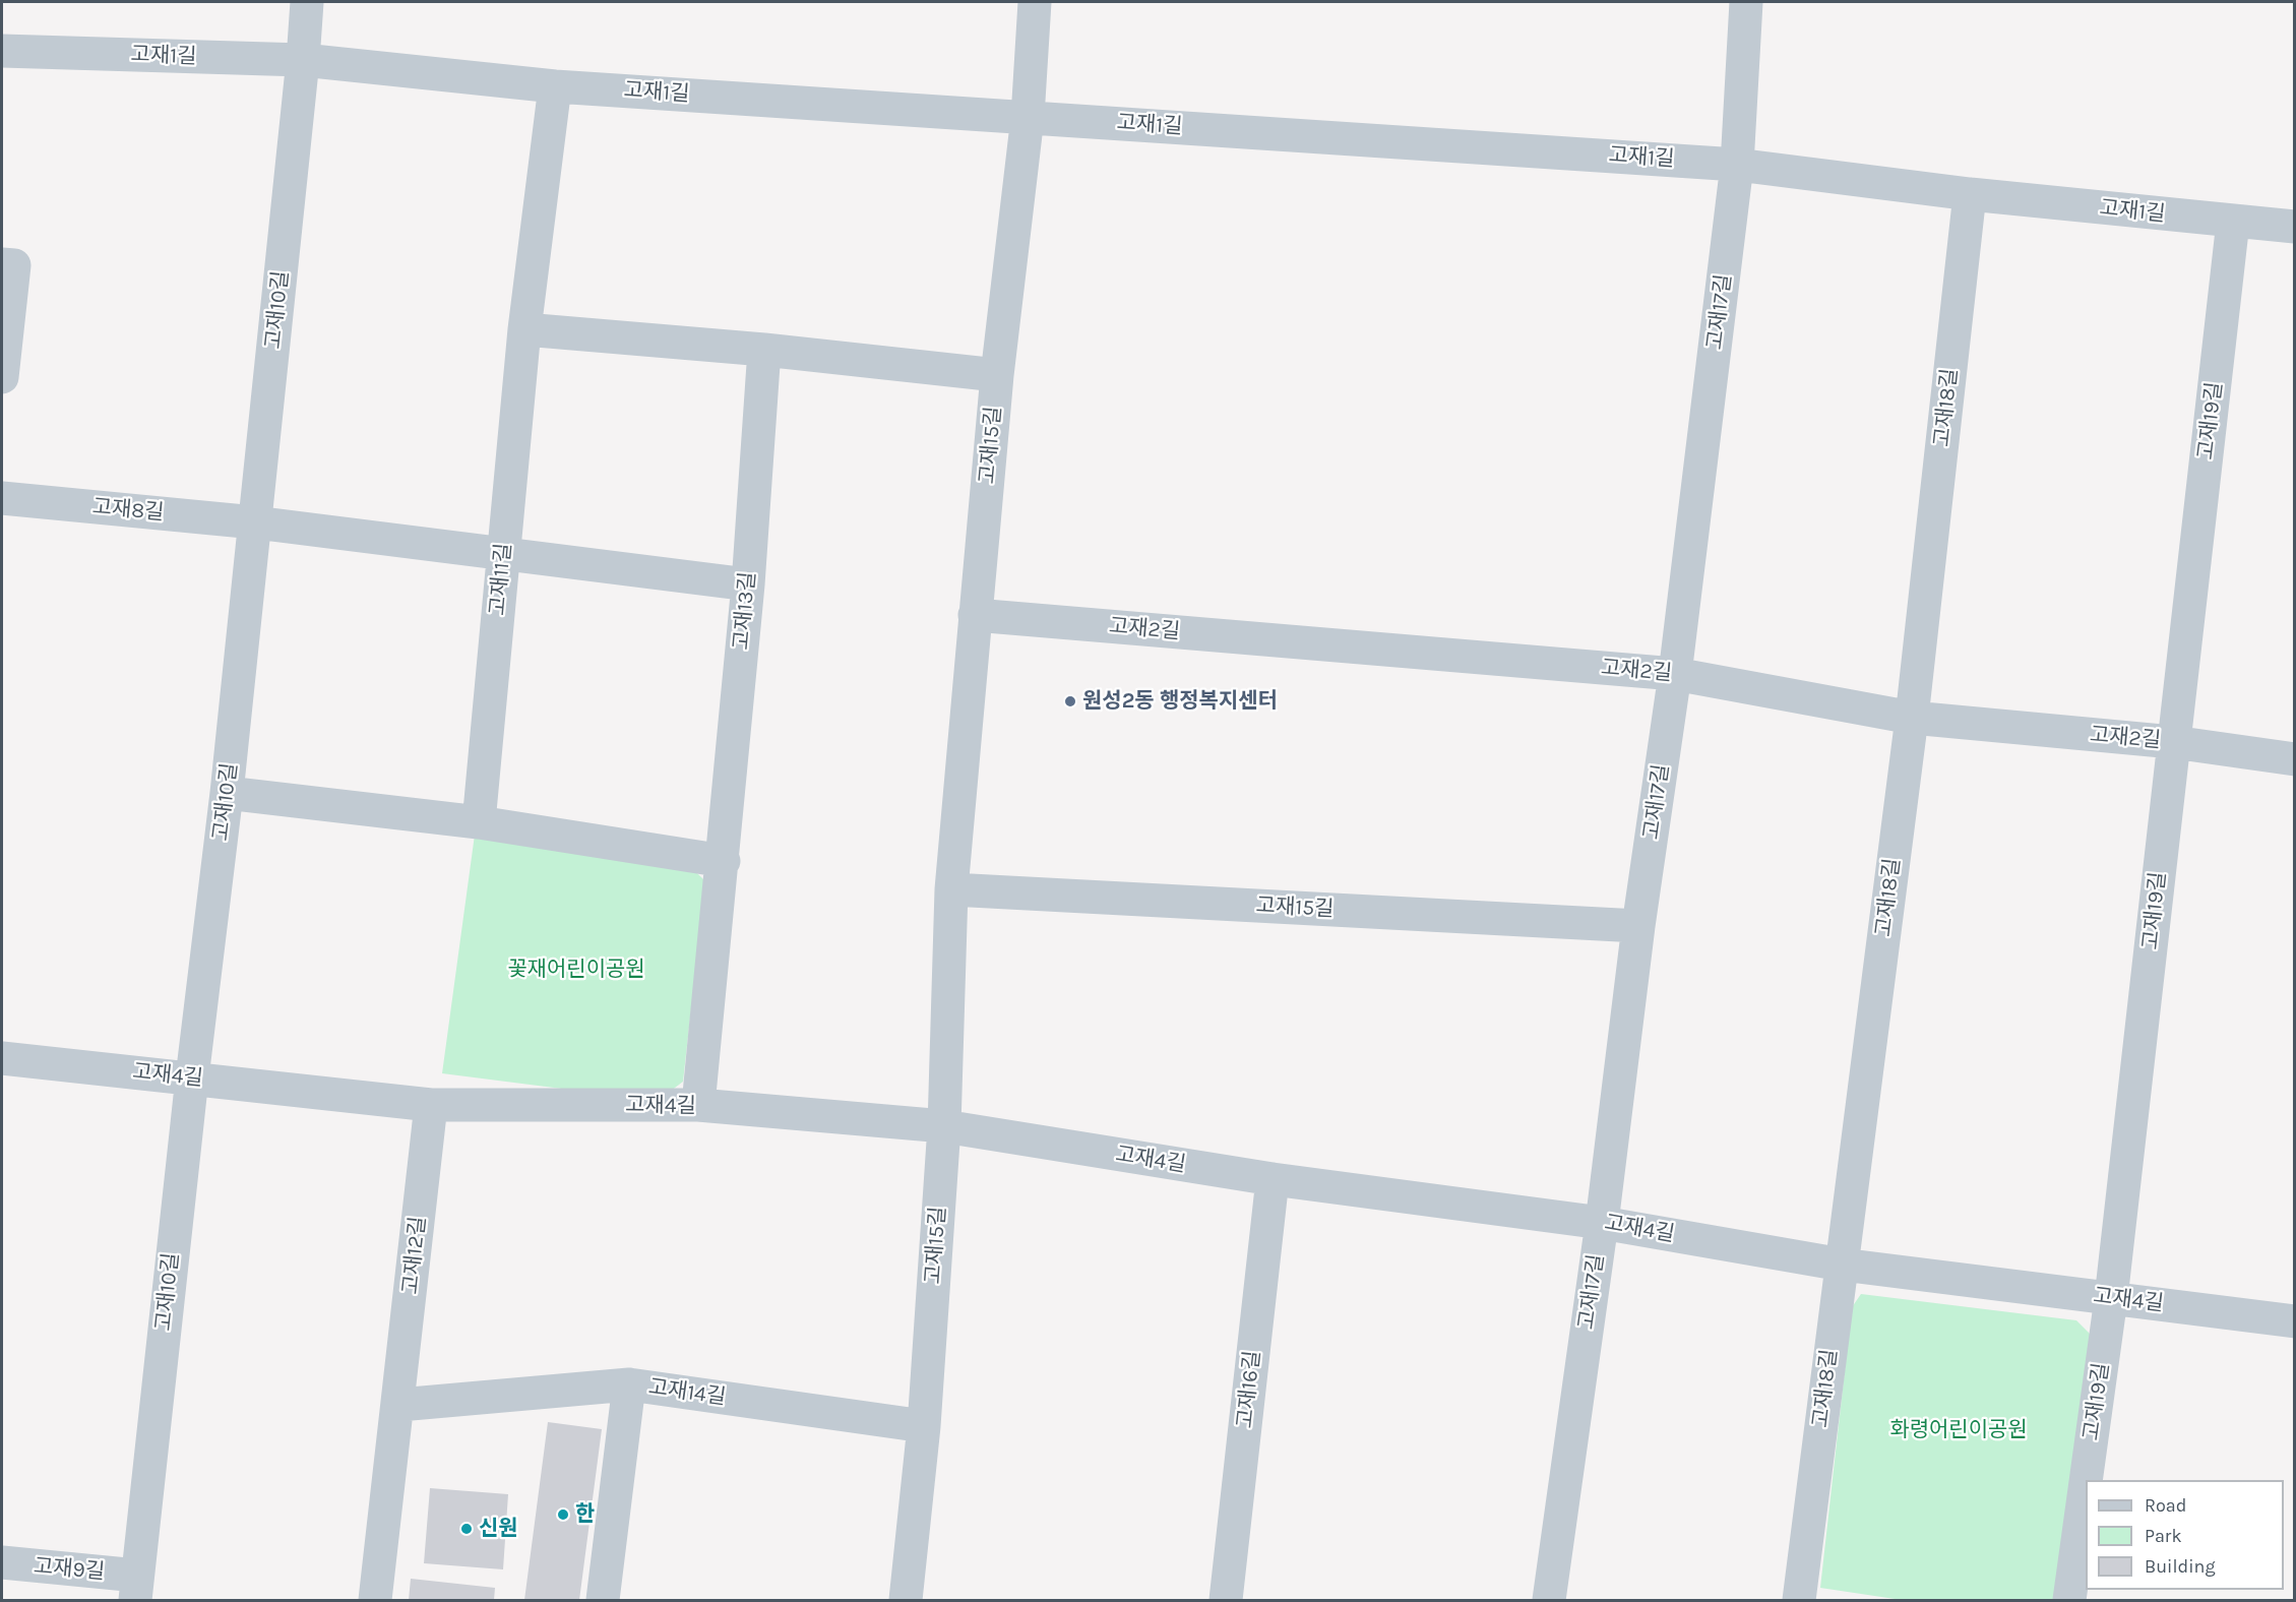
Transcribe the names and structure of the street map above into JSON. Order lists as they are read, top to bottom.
{
  "streets": {
    "street": [
      "고재1길",
      "고재10길",
      "고재17길",
      "고재18길",
      "고재19길",
      "고재15길",
      "고재8길",
      "고재11길",
      "고재13길",
      "고재2길",
      "고재4길",
      "고재12길",
      "고재16길",
      "고재14길",
      "고재9길"
    ]
  },
  "crossings": [
    ["고재1길", "고재10길"],
    ["고재1길", "고재17길"],
    ["고재1길", "고재18길"],
    ["고재1길", "고재19길"],
    ["고재1길", "고재15길"],
    ["고재1길", "고재11길"],
    ["고재10길", "고재8길"],
    ["고재10길", "고재4길"],
    ["고재10길", "고재9길"],
    ["고재17길", "고재15길"],
    ["고재17길", "고재2길"],
    ["고재17길", "고재4길"],
    ["고재18길", "고재2길"],
    ["고재18길", "고재4길"],
    ["고재19길", "고재2길"],
    ["고재19길", "고재4길"],
    ["고재15길", "고재2길"],
    ["고재15길", "고재4길"],
    ["고재15길", "고재14길"],
    ["고재8길", "고재11길"],
    ["고재8길", "고재13길"],
    ["고재13길", "고재4길"],
    ["고재4길", "고재12길"],
    ["고재4길", "고재16길"]
  ],
  "parks": ["꽃재어린이공원", "화령어린이공원"],
  "places": ["원성2동 행정복지센터", "한", "신원"],
  "legend": ["Road", "Park", "Building"]
}
